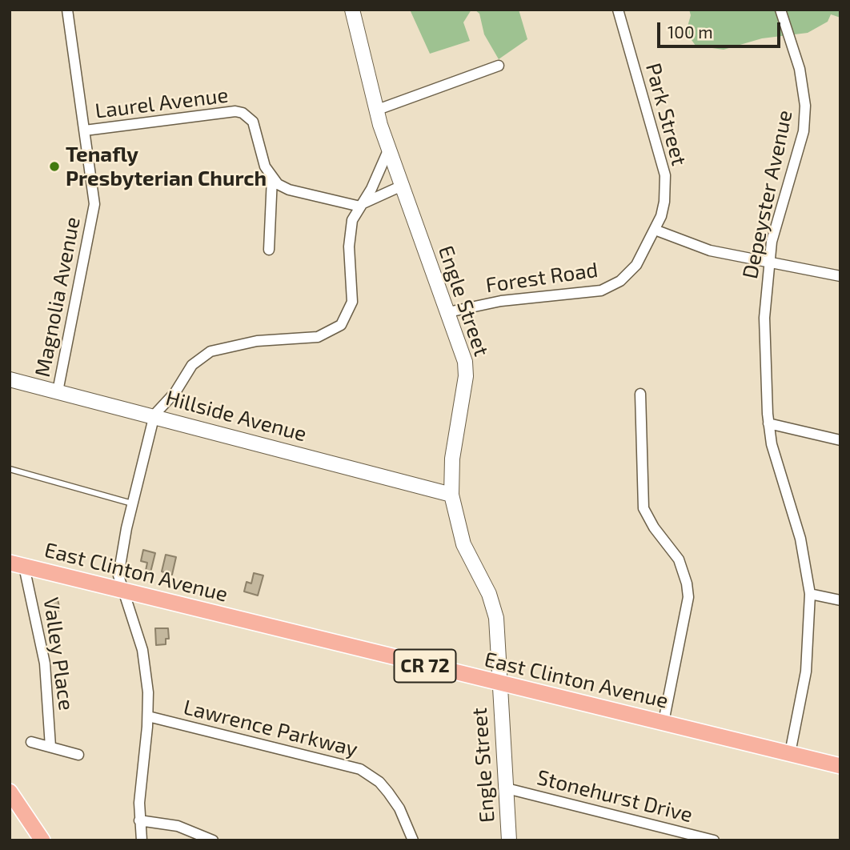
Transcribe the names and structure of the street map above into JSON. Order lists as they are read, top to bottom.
{
  "streets": {
    "main road": ["East Clinton Avenue", "CR 72"],
    "street": [
      "Laurel Avenue",
      "Park Street",
      "Depeyster Avenue",
      "Forest Road",
      "Magnolia Avenue",
      "Engle Street",
      "Hillside Avenue",
      "Valley Place",
      "Lawrence Parkway",
      "Stonehurst Drive"
    ]
  },
  "crossings": [
    ["Laurel Avenue", "Magnolia Avenue"],
    ["Park Street", "Forest Road"],
    ["Depeyster Avenue", "East Clinton Avenue"],
    ["Forest Road", "Engle Street"],
    ["Magnolia Avenue", "Hillside Avenue"],
    ["Engle Street", "Hillside Avenue"],
    ["Engle Street", "East Clinton Avenue"],
    ["Engle Street", "Stonehurst Drive"],
    ["East Clinton Avenue", "Valley Place"]
  ],
  "places": ["Tenafly Presbyterian Church"],
  "scale_bar": "100 m"
}
